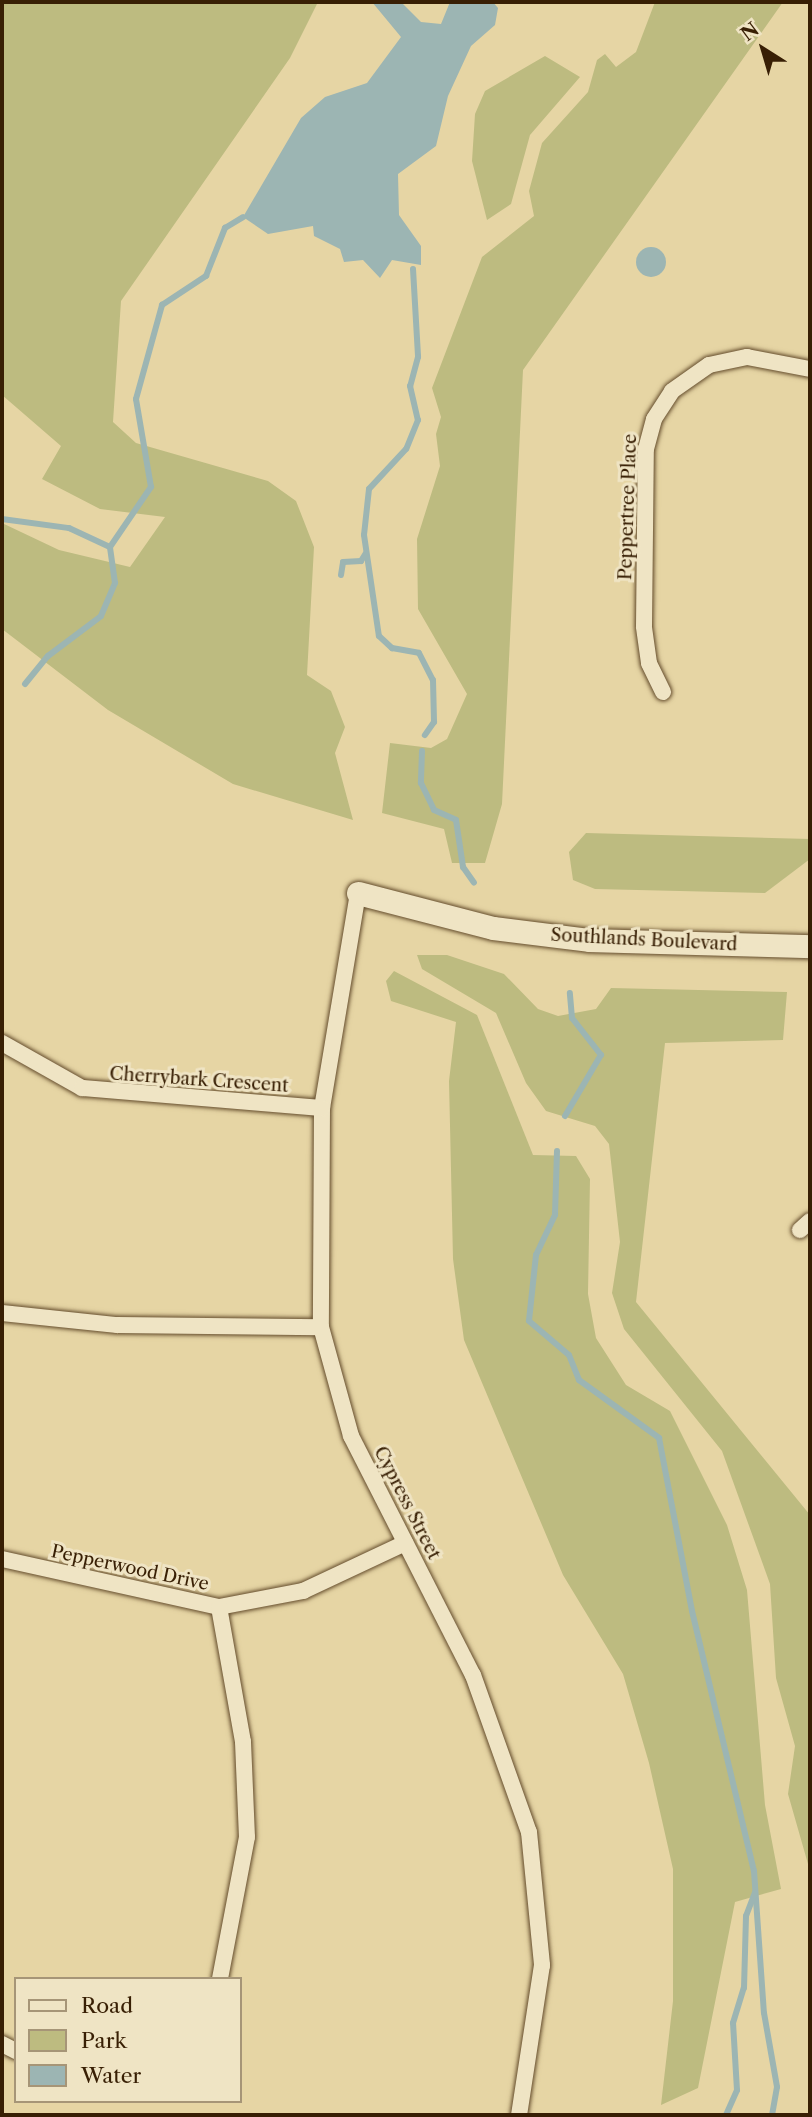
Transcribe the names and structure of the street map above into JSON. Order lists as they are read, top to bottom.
{
  "streets": {
    "main road": ["Southlands Boulevard"],
    "street": [
      "Peppertree Place",
      "Cherrybark Crescent",
      "Cypress Street",
      "Pepperwood Drive"
    ]
  },
  "crossings": [
    ["Southlands Boulevard", "Cypress Street"],
    ["Cherrybark Crescent", "Cypress Street"],
    ["Cypress Street", "Pepperwood Drive"]
  ],
  "legend": ["Road", "Park", "Water"],
  "north": "top left"
}
